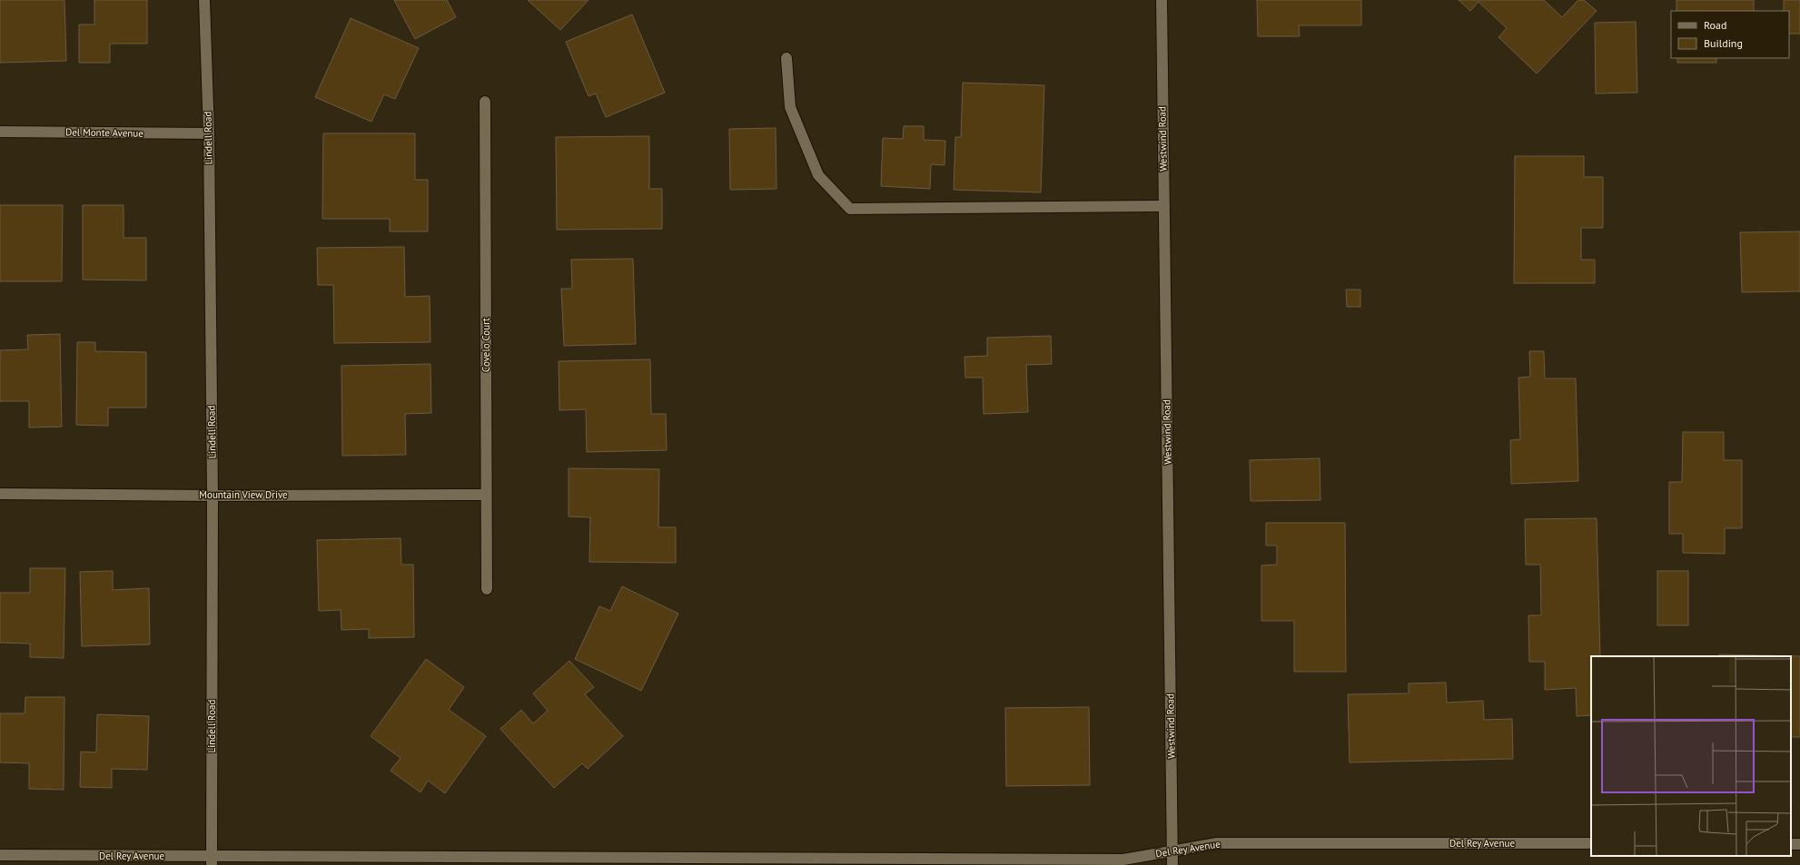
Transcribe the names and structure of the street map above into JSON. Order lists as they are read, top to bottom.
{
  "streets": {
    "street": [
      "Del Monte Avenue",
      "Lindell Road",
      "Westwind Road",
      "Covelo Court",
      "Mountain View Drive",
      "Del Rey Avenue"
    ]
  },
  "crossings": [
    ["Del Monte Avenue", "Lindell Road"],
    ["Lindell Road", "Mountain View Drive"],
    ["Lindell Road", "Del Rey Avenue"],
    ["Westwind Road", "Del Rey Avenue"],
    ["Covelo Court", "Mountain View Drive"]
  ],
  "legend": ["Road", "Building"]
}
